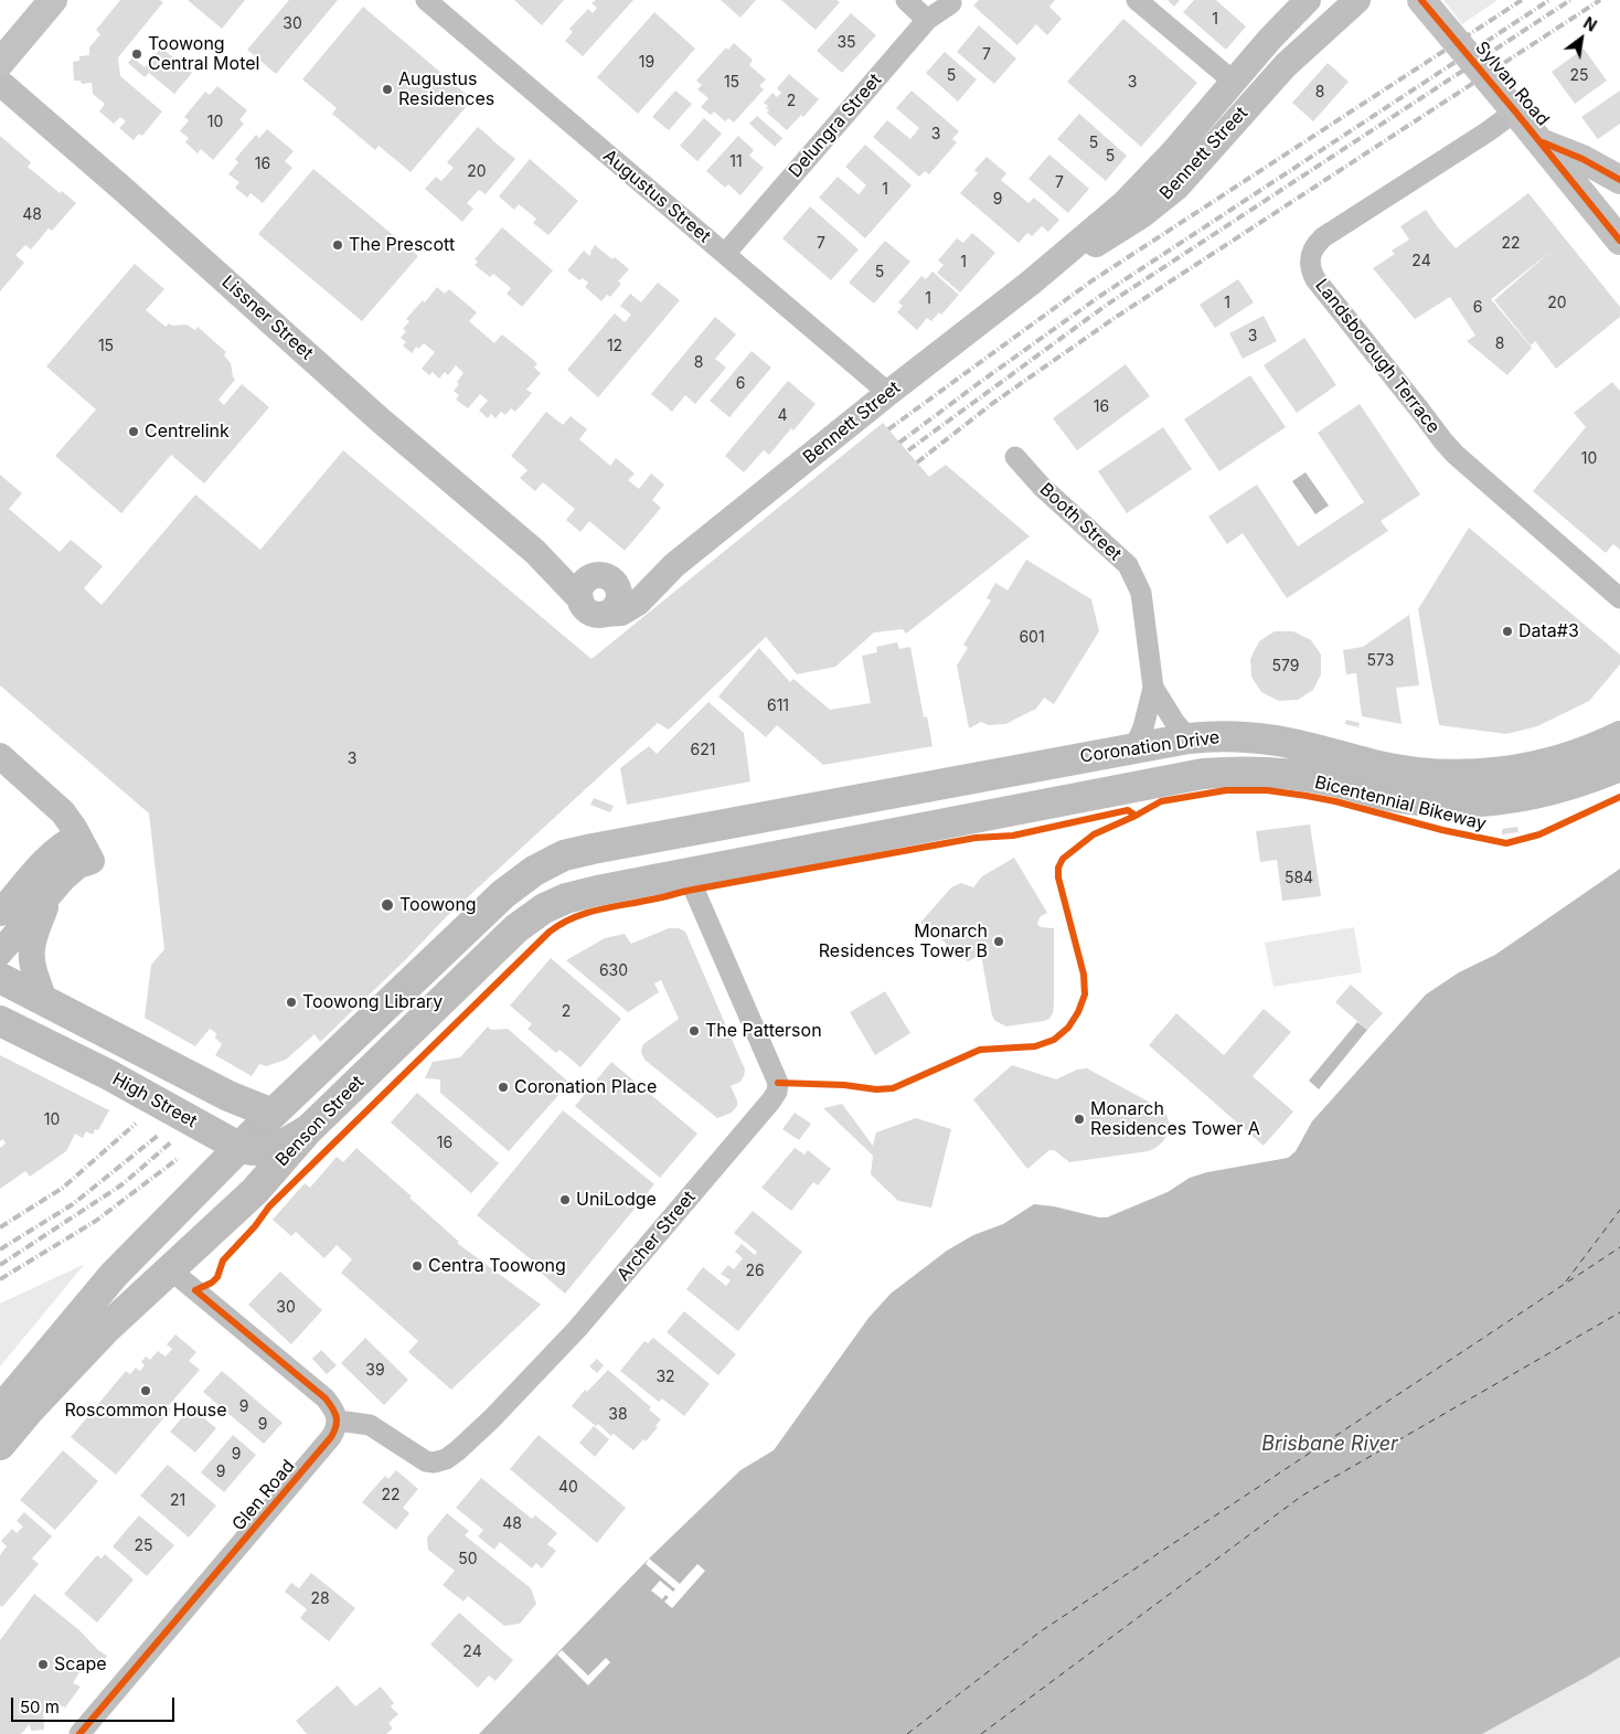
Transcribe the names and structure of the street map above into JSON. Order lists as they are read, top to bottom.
{
  "streets": {
    "main road": [
      "Sylvan Road",
      "Coronation Drive",
      "High Street",
      "Benson Street"
    ],
    "street": [
      "Delungra Street",
      "Bennett Street",
      "Augustus Street",
      "Lissner Street",
      "Landsborough Terrace",
      "Booth Street",
      "Archer Street",
      "Glen Road"
    ],
    "cycle path": ["Bicentennial Bikeway"]
  },
  "crossings": [
    ["Sylvan Road", "Landsborough Terrace"],
    ["Delungra Street", "Augustus Street"],
    ["Bennett Street", "Augustus Street"],
    ["Bennett Street", "Lissner Street"],
    ["Booth Street", "Coronation Drive"],
    ["Coronation Drive", "Benson Street"],
    ["Coronation Drive", "Archer Street"],
    ["High Street", "Benson Street"],
    ["Benson Street", "Archer Street"],
    ["Archer Street", "Glen Road"]
  ],
  "water": ["Brisbane River"],
  "places": [
    "Toowong Central Motel",
    "Augustus Residences",
    "The Prescott",
    "Centrelink",
    "Data#3",
    "Toowong",
    "Monarch Residences Tower B",
    "Toowong Library",
    "The Patterson",
    "Coronation Place",
    "Monarch Residences Tower A",
    "UniLodge",
    "Centra Toowong",
    "Roscommon House",
    "Scape"
  ],
  "house_numbers": [
    "1",
    "30",
    "35",
    "7",
    "19",
    "5",
    "25",
    "15",
    "3",
    "8",
    "2",
    "10",
    "3",
    "5",
    "5",
    "11",
    "16",
    "20",
    "7",
    "1",
    "9",
    "48",
    "7",
    "22",
    "24",
    "1",
    "5",
    "1",
    "1",
    "20",
    "6",
    "3",
    "8",
    "15",
    "12",
    "8",
    "6",
    "16",
    "4",
    "10",
    "601",
    "573",
    "579",
    "611",
    "621",
    "3",
    "584",
    "630",
    "2",
    "10",
    "16",
    "26",
    "30",
    "39",
    "32",
    "9",
    "38",
    "9",
    "9",
    "9",
    "40",
    "22",
    "21",
    "48",
    "25",
    "50",
    "28",
    "24"
  ],
  "scale_bar": "50 m",
  "north": "top right"
}
